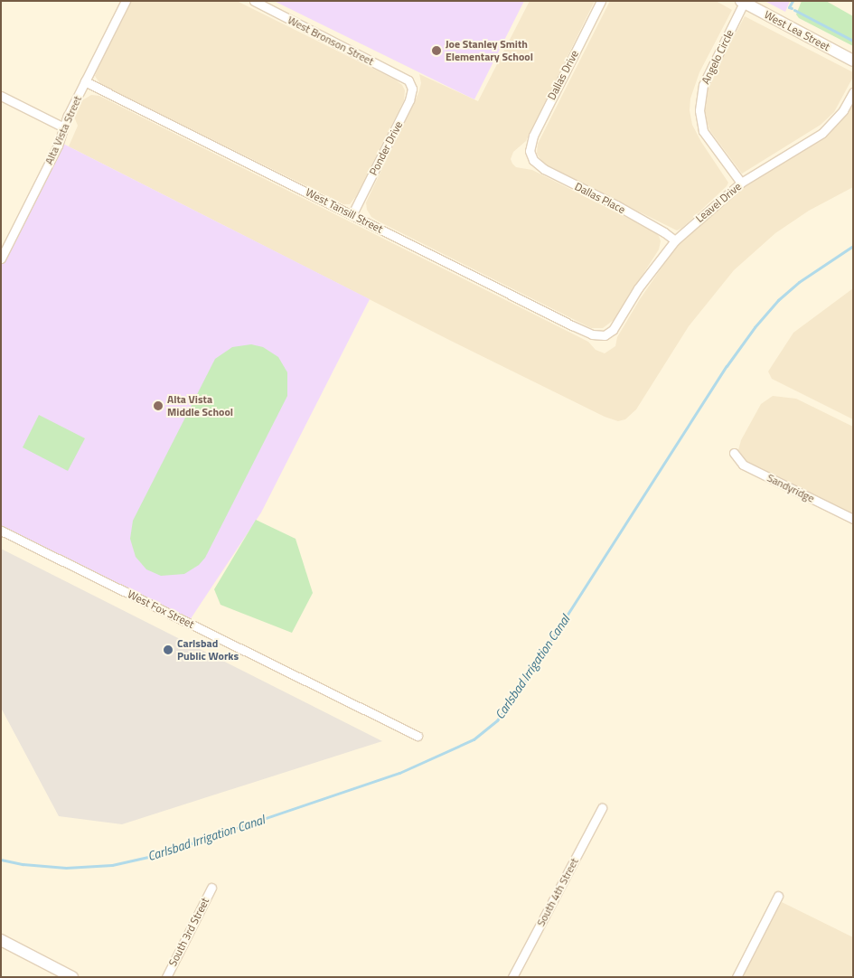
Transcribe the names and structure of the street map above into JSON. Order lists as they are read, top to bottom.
{
  "streets": {
    "main road": ["West Lea Street"],
    "street": [
      "West Bronson Street",
      "Angelo Circle",
      "Dallas Drive",
      "Alta Vista Street",
      "Ponder Drive",
      "Dallas Place",
      "Leavel Drive",
      "West Tansill Street",
      "Sandyridge",
      "West Fox Street",
      "South 4th Street",
      "South 3rd Street"
    ]
  },
  "crossings": [
    ["West Lea Street", "Angelo Circle"],
    ["West Bronson Street", "Ponder Drive"],
    ["Angelo Circle", "Leavel Drive"],
    ["Dallas Drive", "Dallas Place"],
    ["Alta Vista Street", "West Tansill Street"],
    ["Ponder Drive", "West Tansill Street"],
    ["Dallas Place", "Leavel Drive"],
    ["Leavel Drive", "West Tansill Street"]
  ],
  "water": ["Carlsbad Irrigation Canal"],
  "places": ["Joe Stanley Smith Elementary School", "Alta Vista Middle School", "Carlsbad Public Works"]
}
